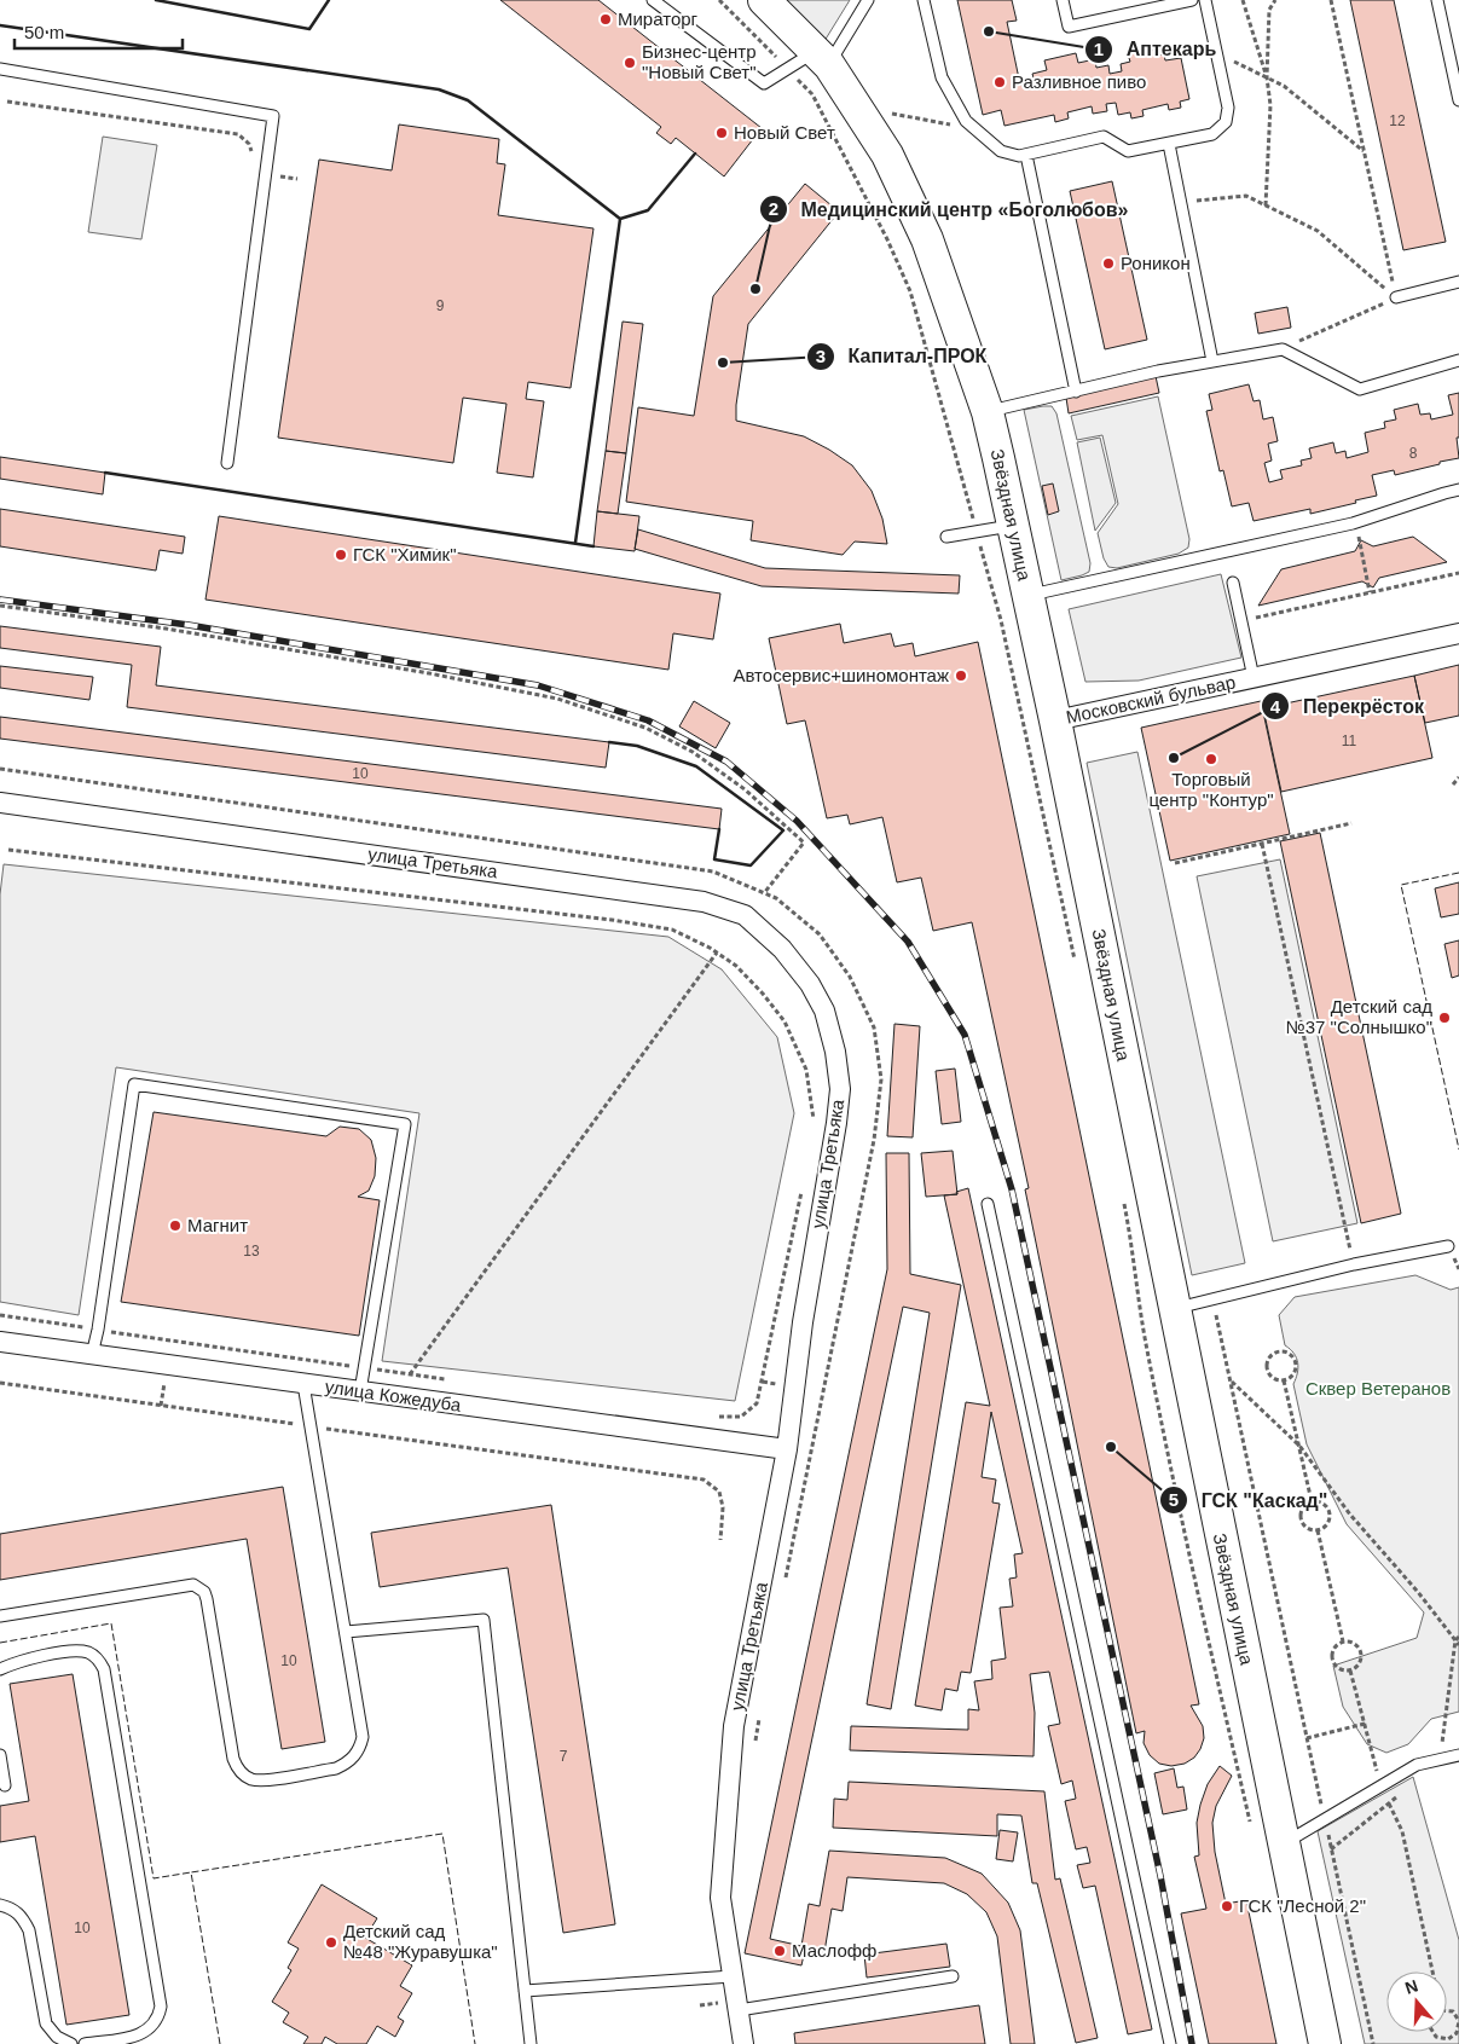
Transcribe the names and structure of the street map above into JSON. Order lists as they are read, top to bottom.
{
  "streets": {
    "main road": ["Звёздная улица"],
    "street": ["Московский бульвар", "улица Третьяка", "улица Кожедуба"]
  },
  "crossings": [
    ["Звёздная улица", "Московский бульвар"],
    ["улица Третьяка", "улица Кожедуба"]
  ],
  "parks": ["Сквер Ветеранов"],
  "places": [
    "Мираторг",
    "Аптекарь",
    "Бизнес-центр \"Новый Свет\"",
    "Разливное пиво",
    "Новый Свет",
    "Роникон",
    "Медицинский центр «Боголюбов»",
    "Капитал-ПРОК",
    "ГСК \"Химик\"",
    "Автосервис+шиномонтаж",
    "Перекрёсток",
    "Торговый центр \"Контур\"",
    "Детский сад №37 \"Солнышко\"",
    "Магнит",
    "ГСК \"Каскад\"",
    "ГСК \"Лесной 2\"",
    "Детский сад №48 \"Журавушка\"",
    "Маслофф"
  ],
  "house_numbers": [
    "12",
    "9",
    "8",
    "11",
    "10",
    "13",
    "10",
    "7",
    "10"
  ],
  "scale_bar": "50 m",
  "north": "top"
}
